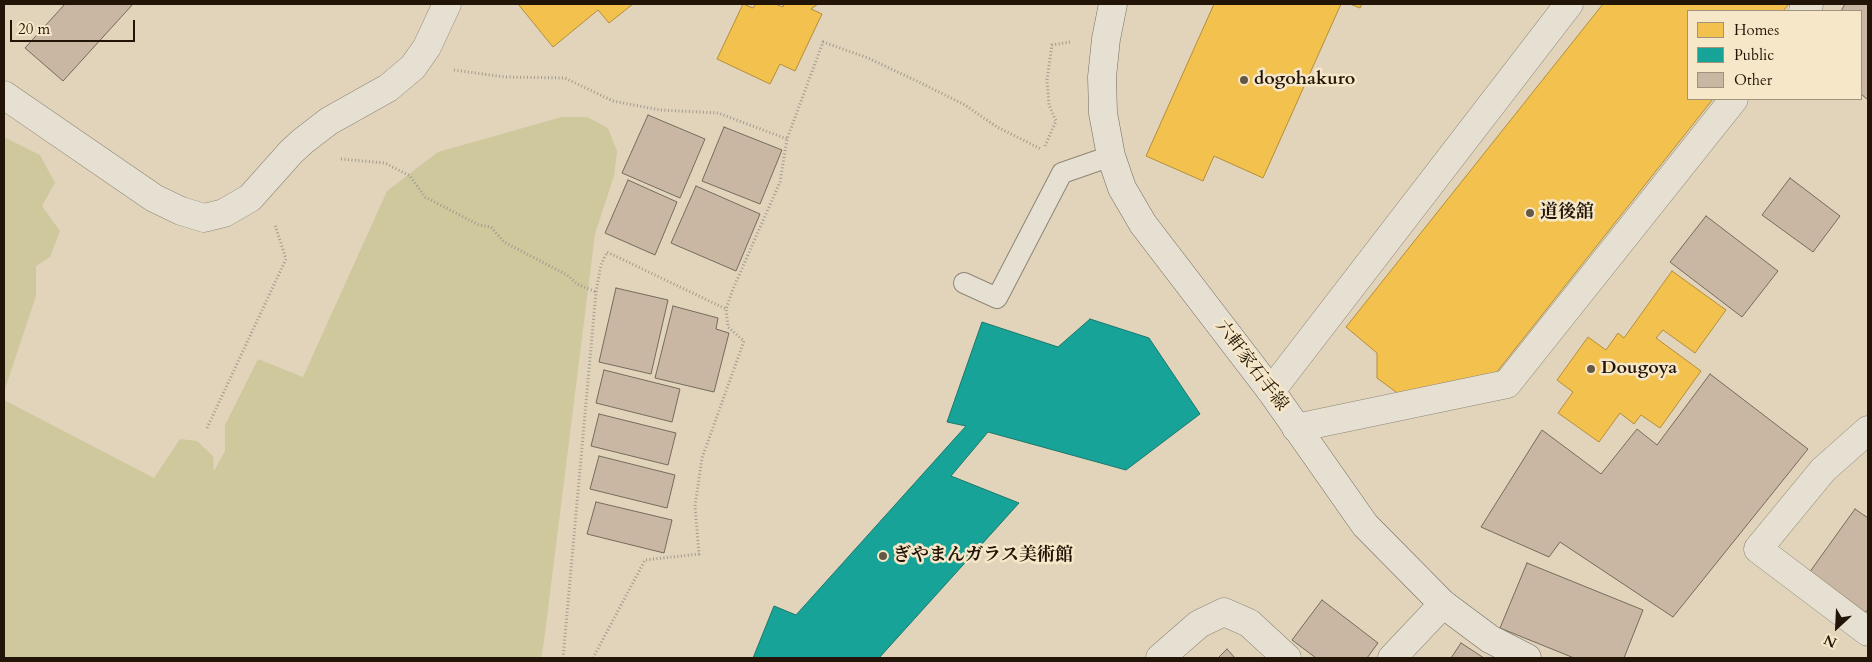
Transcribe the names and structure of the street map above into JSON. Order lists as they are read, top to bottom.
{
  "streets": {
    "street": ["六軒家石手線"]
  },
  "places": [
    "dogohakuro",
    "道後舘",
    "Dougoya",
    "ぎやまんガラス美術館"
  ],
  "legend": ["Homes", "Public", "Other"],
  "scale_bar": "20 m",
  "north": "bottom left"
}
